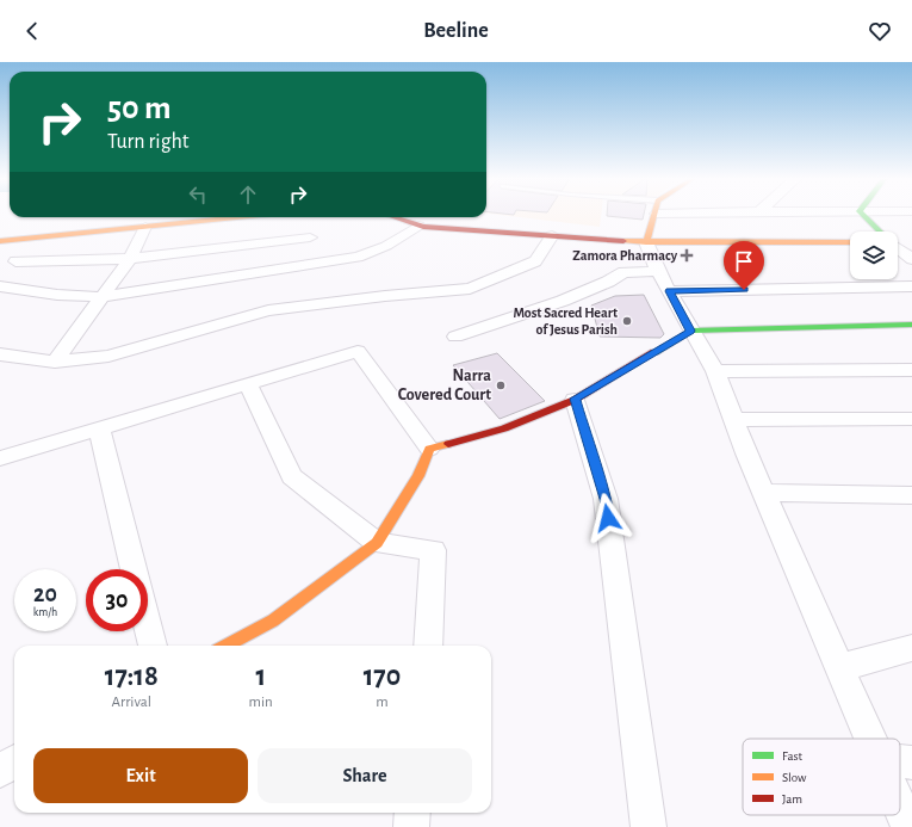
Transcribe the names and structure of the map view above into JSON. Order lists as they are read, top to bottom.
{
  "places": {
    "health": ["Zamora Pharmacy"],
    "other": ["Most Sacred Heart of Jesus Parish", "Narra Covered Court"]
  },
  "legend": ["Fast", "Slow", "Jam"],
  "page": {
    "header": "Beeline",
    "turn": ["50 m", "Turn right"],
    "speed": "20 km/h",
    "limit": "30",
    "eta": [
      "17:18",
      "Arrival",
      "1",
      "min",
      "170",
      "m"
    ],
    "buttons": ["Exit", "Share"]
  }
}
